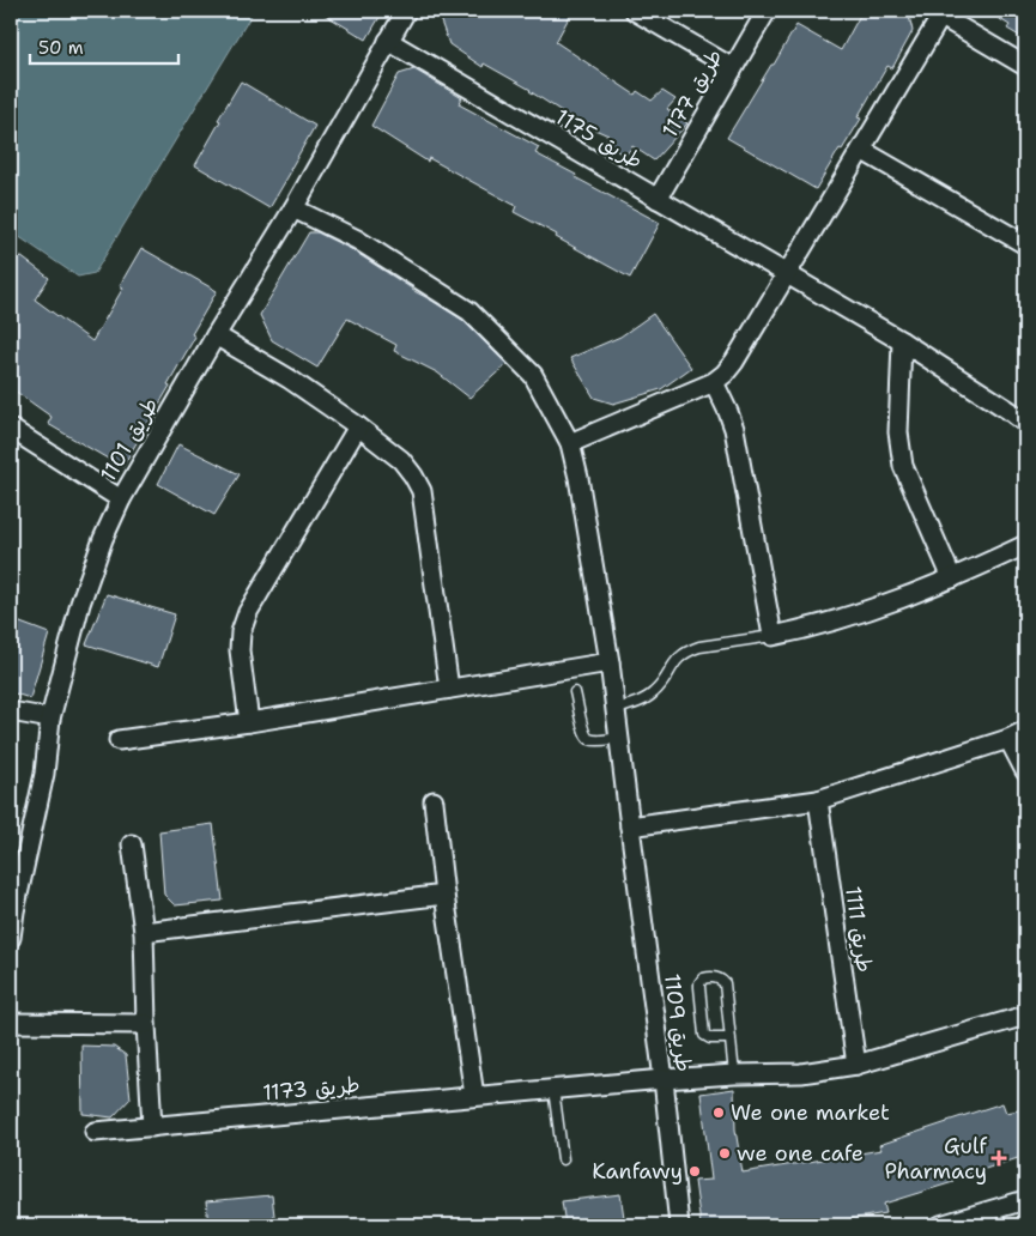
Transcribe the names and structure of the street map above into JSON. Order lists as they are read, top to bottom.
{
  "streets": {
    "street": [
      "طريق 1177",
      "طريق 1175",
      "طريق 1101",
      "طريق 1111",
      "طريق 1109",
      "طريق 1173"
    ]
  },
  "crossings": [
    ["طريق 1177", "طريق 1175"],
    ["طريق 1175", "طريق 1101"],
    ["طريق 1101", "طريق 1109"],
    ["طريق 1111", "طريق 1173"],
    ["طريق 1109", "طريق 1173"]
  ],
  "places": {
    "other": ["We one market", "we one cafe", "Kanfawy"],
    "health": ["Gulf Pharmacy"]
  },
  "scale_bar": "50 m"
}
